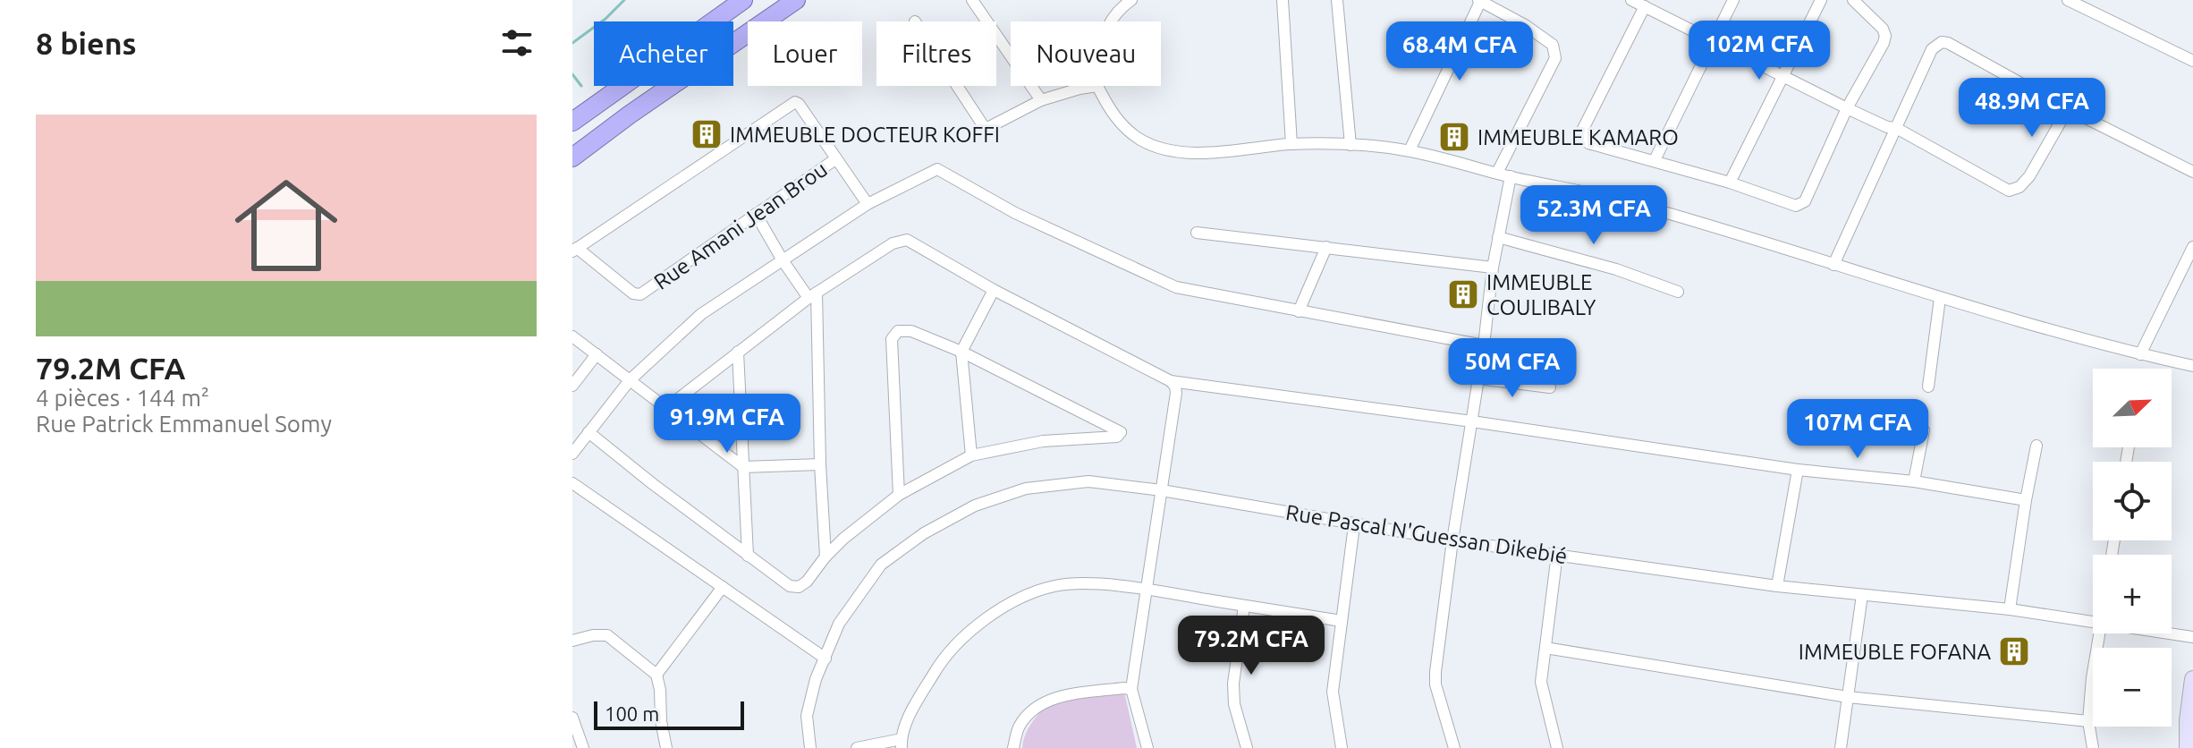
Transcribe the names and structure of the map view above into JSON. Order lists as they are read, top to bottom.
{
  "streets": {
    "street": ["Rue Amani Jean Brou", "Rue Pascal N'Guessan Dikebié"]
  },
  "places": {
    "building": [
      "IMMEUBLE DOCTEUR KOFFI",
      "IMMEUBLE KAMARO",
      "IMMEUBLE COULIBALY",
      "IMMEUBLE FOFANA"
    ]
  },
  "scale_bar": "100 m",
  "north": "top right",
  "page": {
    "heading": "8 biens",
    "price": [
      "102M CFA",
      "68.4M CFA",
      "48.9M CFA",
      "52.3M CFA",
      "50M CFA",
      "91.9M CFA",
      "107M CFA",
      "79.2M CFA"
    ],
    "chip": [
      "Acheter",
      "Louer",
      "Filtres",
      "Nouveau"
    ],
    "list": [
      {
        "name": "79.2M CFA",
        "note": "4 pièces · 144 m² · Rue Patrick Emmanuel Somy"
      }
    ],
    "map_buttons": ["+", "−"],
    "scale": "100 m"
  }
}
